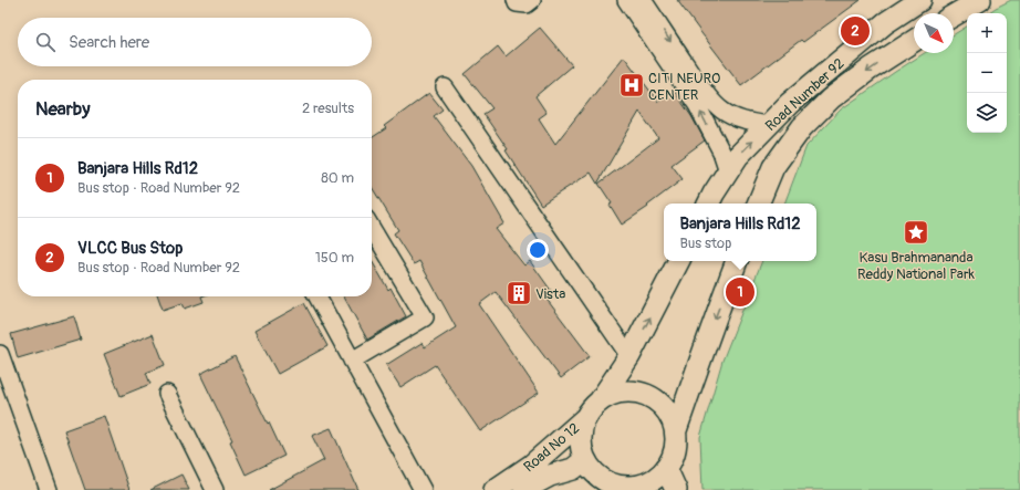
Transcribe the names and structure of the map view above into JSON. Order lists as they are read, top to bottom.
{
  "streets": {
    "main road": ["Road Number 92", "Road No 12"]
  },
  "places": {
    "hospital": ["CITI NEURO CENTER"],
    "place": ["Kasu Brahmananda Reddy National Park"],
    "building": ["Vista"]
  },
  "north": "bottom right",
  "page": {
    "map_buttons": ["+", "−"],
    "pins": ["2", "1"],
    "search": "Search here",
    "heading": ["Nearby", "2 results"],
    "list": [
      {
        "mark": "1",
        "name": "Banjara Hills Rd12",
        "note": "Bus stop · Road Number 92",
        "value": "80 m"
      },
      {
        "mark": "2",
        "name": "VLCC Bus Stop",
        "note": "Bus stop · Road Number 92",
        "value": "150 m"
      }
    ],
    "popup": ["Banjara Hills Rd12", "Bus stop"]
  }
}
